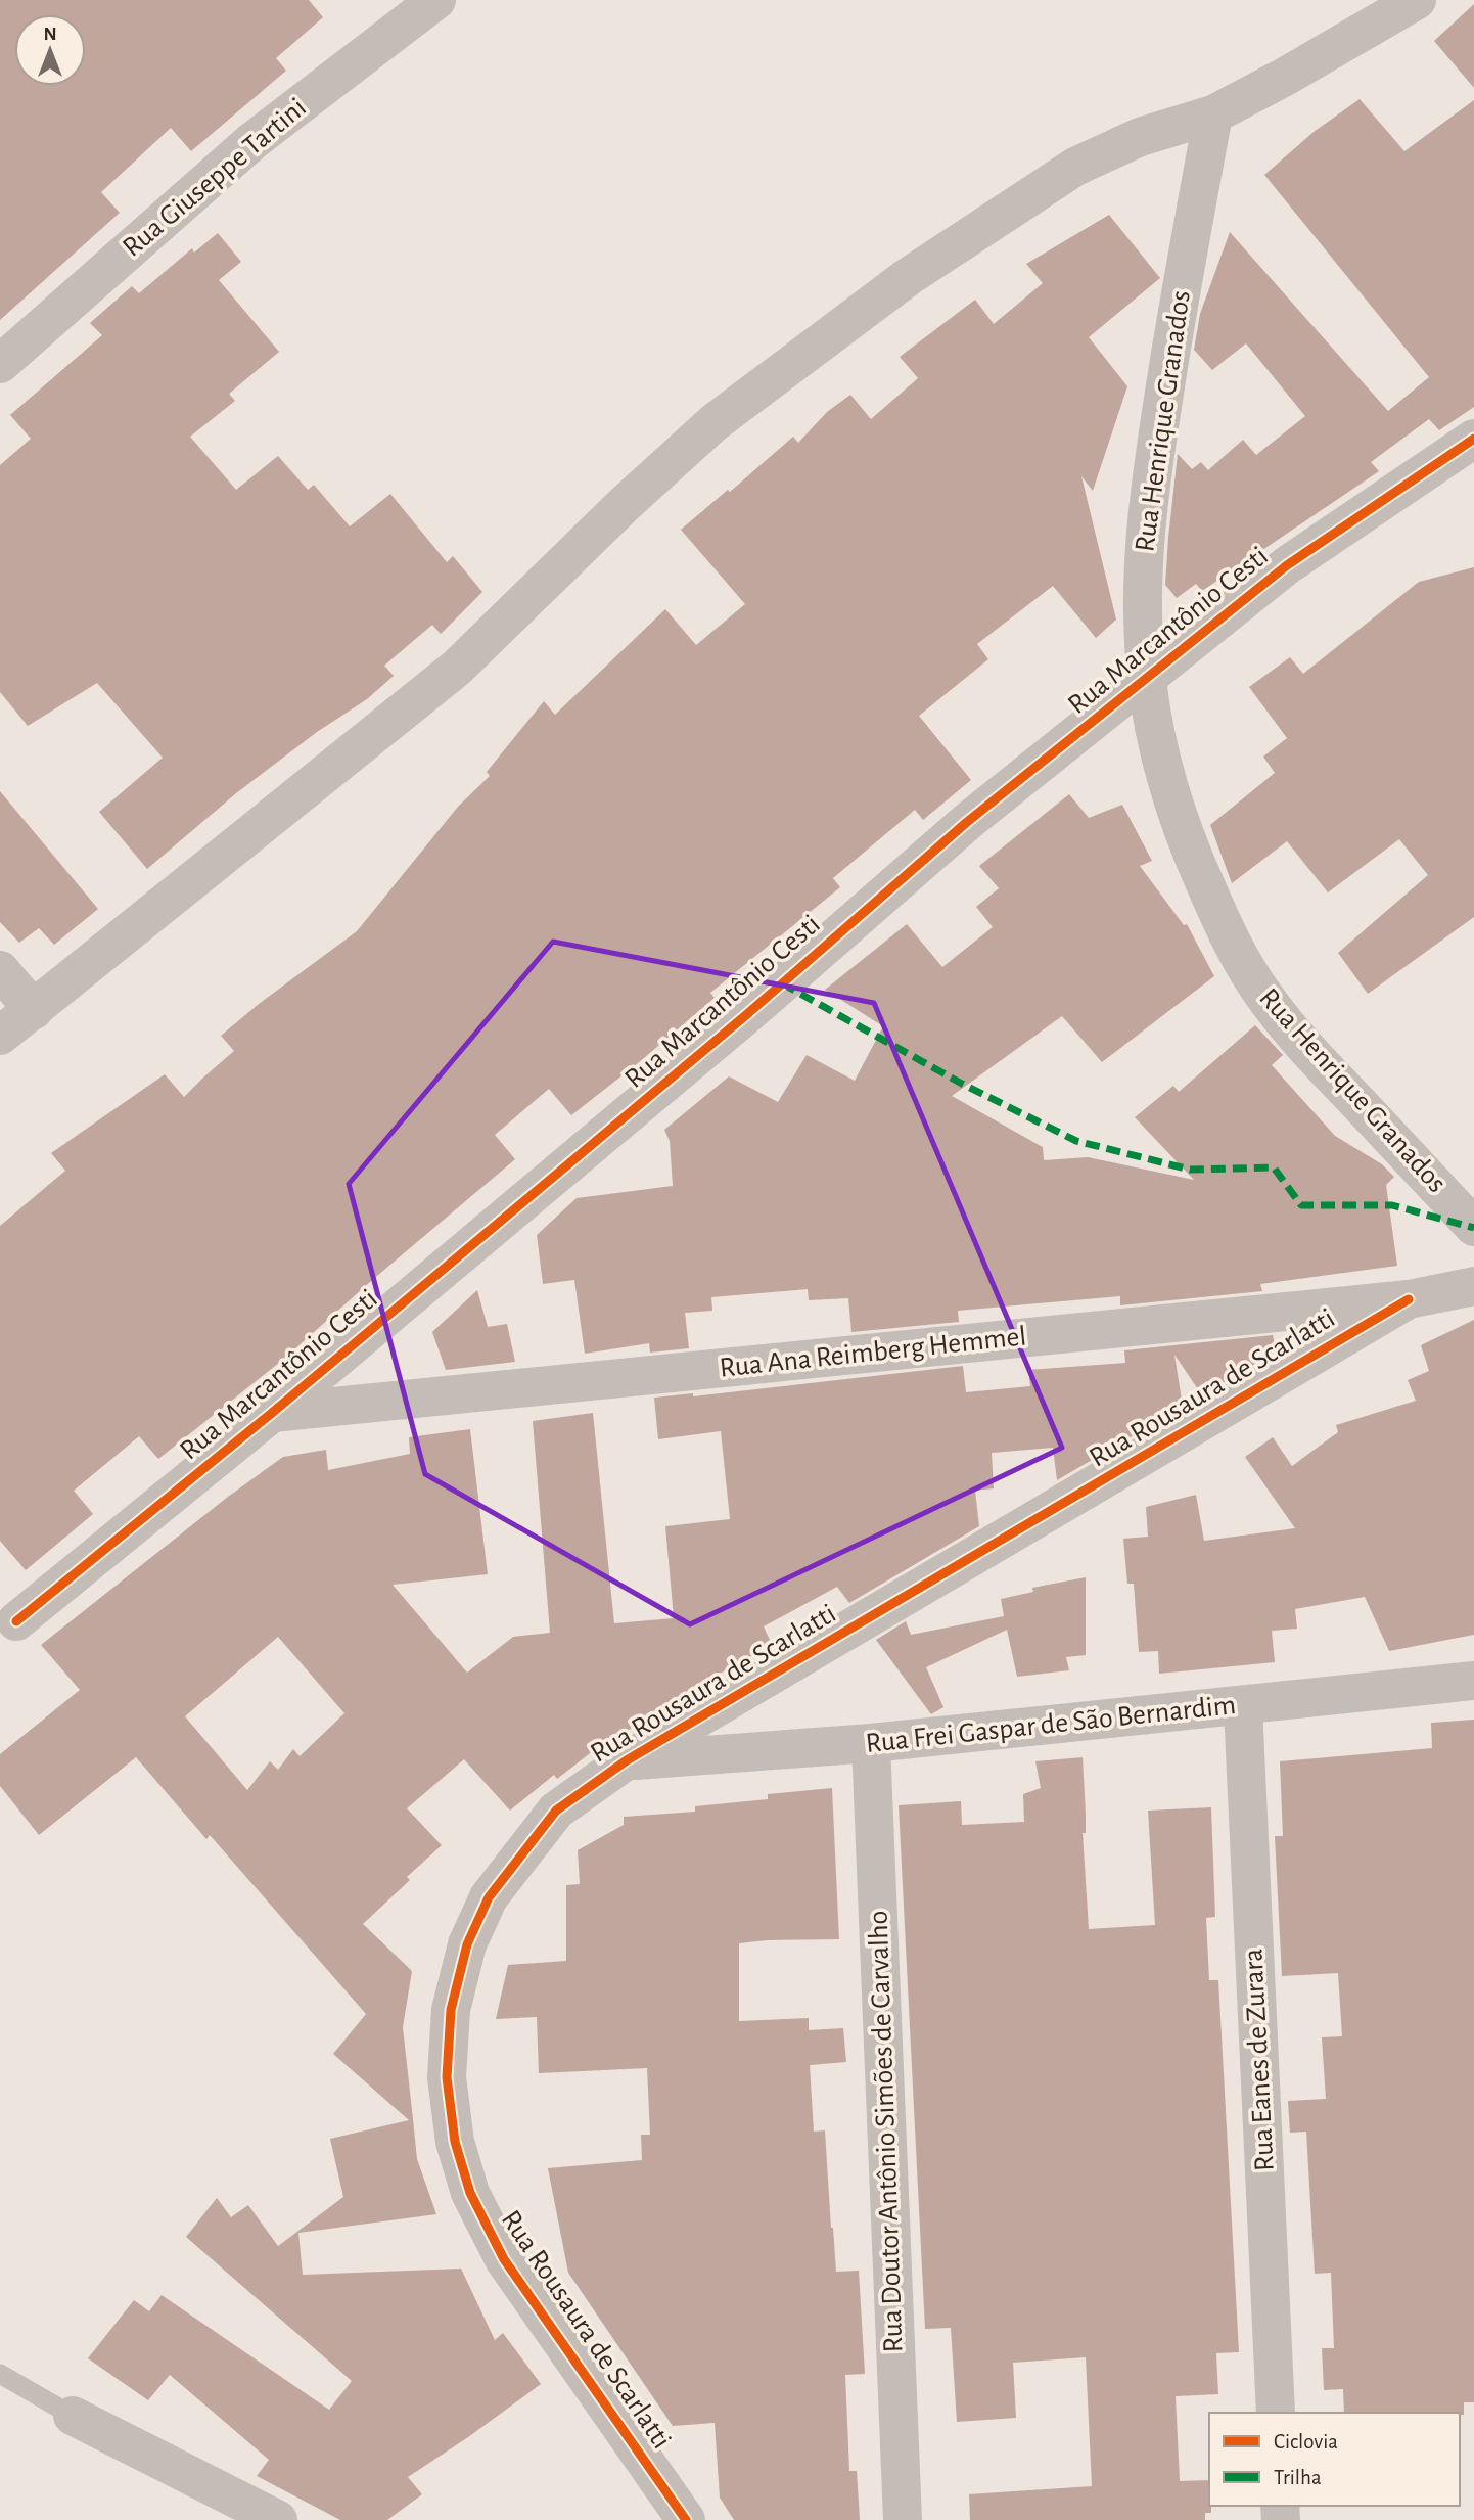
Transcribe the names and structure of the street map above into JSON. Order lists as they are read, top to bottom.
{
  "streets": {
    "street": [
      "Rua Giuseppe Tartini",
      "Rua Henrique Granados",
      "Rua Marcantônio Cesti",
      "Rua Ana Reimberg Hemmel",
      "Rua Rousaura de Scarlatti",
      "Rua Frei Gaspar de São Bernardim",
      "Rua Eanes de Zurara",
      "Rua Doutor Antônio Simões de Carvalho"
    ]
  },
  "crossings": [
    ["Rua Henrique Granados", "Rua Marcantônio Cesti"],
    ["Rua Marcantônio Cesti", "Rua Ana Reimberg Hemmel"],
    ["Rua Ana Reimberg Hemmel", "Rua Rousaura de Scarlatti"],
    ["Rua Rousaura de Scarlatti", "Rua Frei Gaspar de São Bernardim"],
    ["Rua Frei Gaspar de São Bernardim", "Rua Eanes de Zurara"],
    ["Rua Frei Gaspar de São Bernardim", "Rua Doutor Antônio Simões de Carvalho"]
  ],
  "legend": ["Ciclovia", "Trilha"],
  "north": "top"
}
